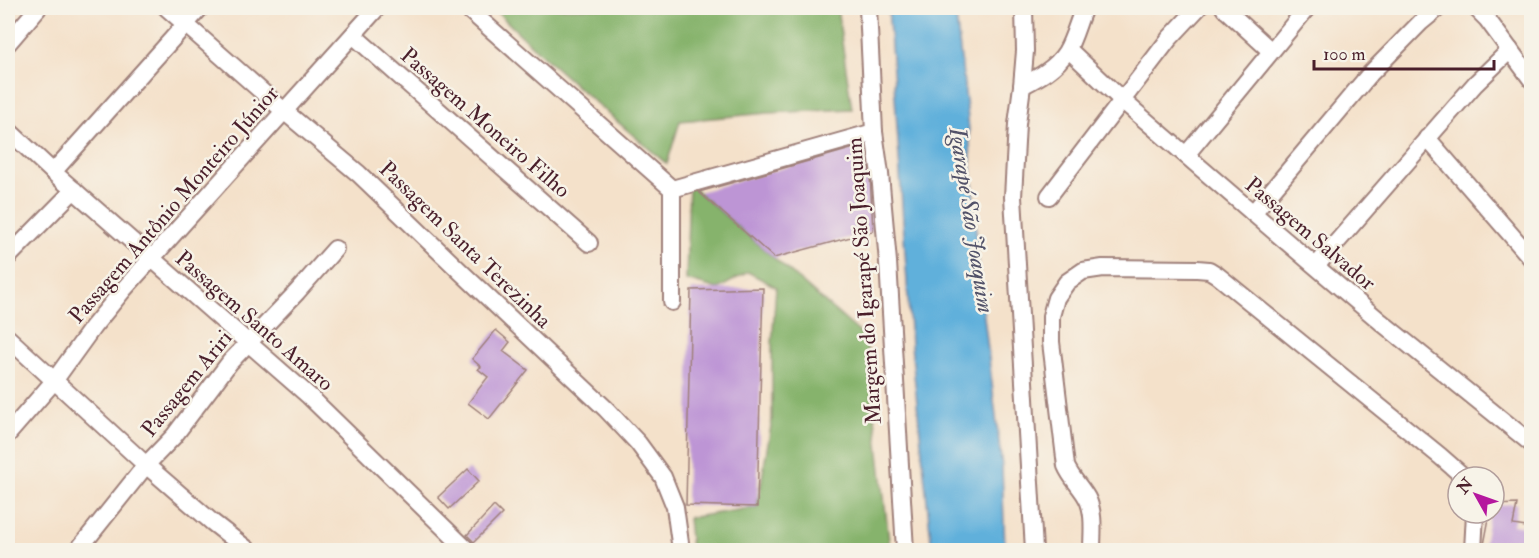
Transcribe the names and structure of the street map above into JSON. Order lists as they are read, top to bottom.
{
  "streets": {
    "street": [
      "Passagem Moneiro Filho",
      "Passagem Antônio Monteiro Júnior",
      "Passagem Salvador",
      "Passagem Santa Terezinha",
      "Margem do Igarapé São Joaquim",
      "Passagem Santo Amaro",
      "Passagem Ariri"
    ]
  },
  "crossings": [
    ["Passagem Moneiro Filho", "Passagem Antônio Monteiro Júnior"],
    ["Passagem Antônio Monteiro Júnior", "Passagem Santa Terezinha"],
    ["Passagem Antônio Monteiro Júnior", "Passagem Santo Amaro"],
    ["Passagem Santo Amaro", "Passagem Ariri"]
  ],
  "water": ["Igarapé São Joaquim"],
  "scale_bar": "100 m",
  "north": "top left"
}
